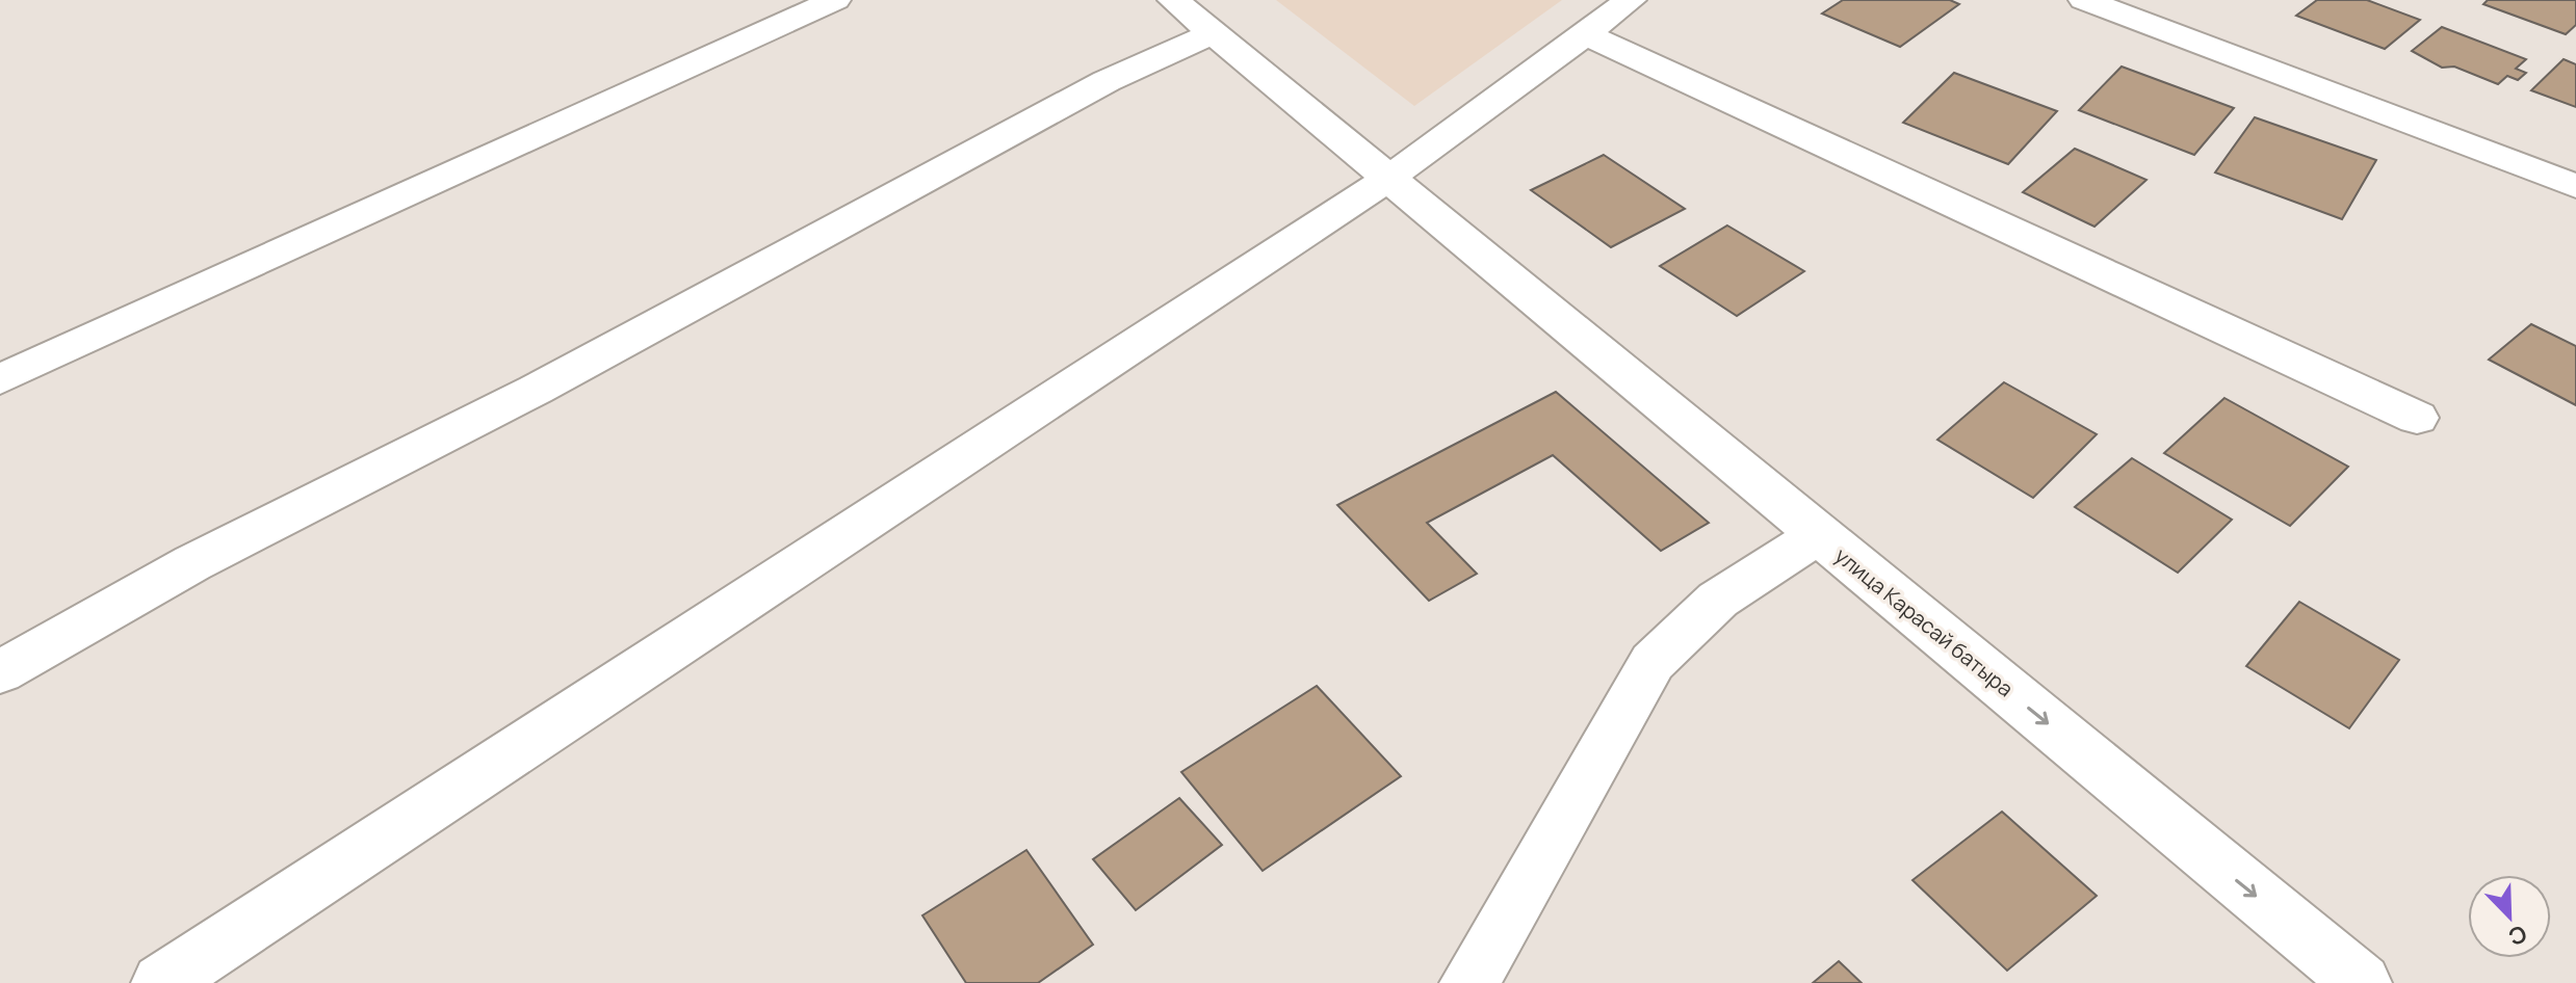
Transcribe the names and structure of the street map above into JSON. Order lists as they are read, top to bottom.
{
  "streets": {
    "street": ["улица Карасай батыра"]
  },
  "one_way": ["улица Карасай батыра"],
  "north": "bottom right"
}
